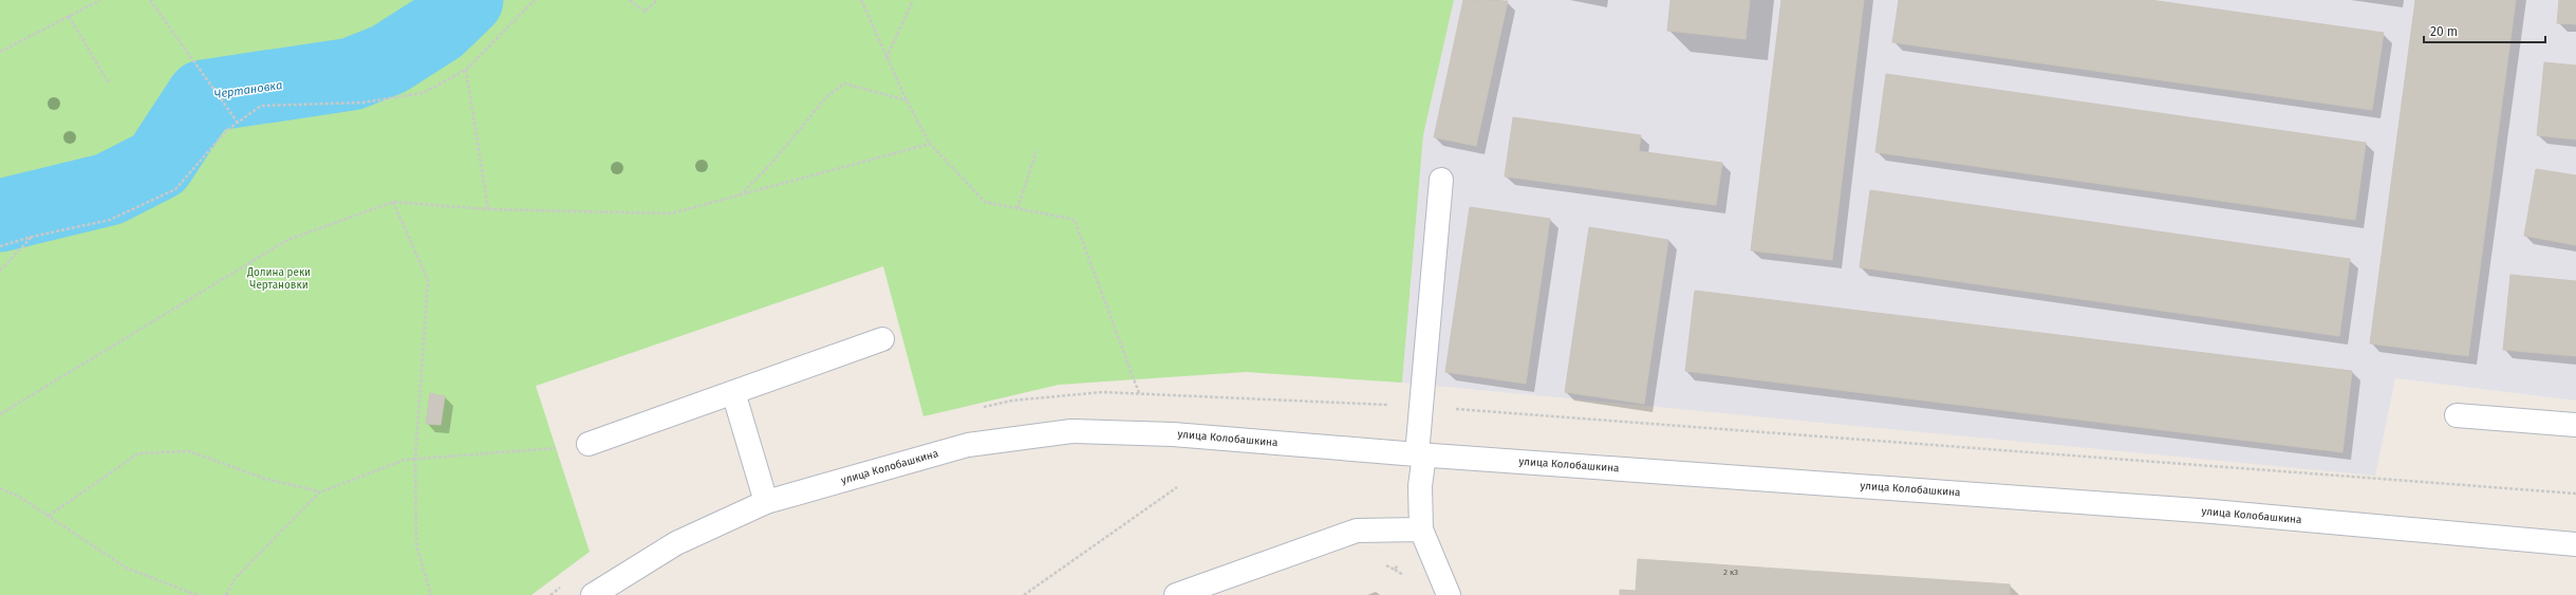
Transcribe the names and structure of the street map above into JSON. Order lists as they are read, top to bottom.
{
  "streets": {
    "street": ["улица Колобашкина"]
  },
  "water": ["Чертановка"],
  "parks": ["Долина реки Чертановки"],
  "house_numbers": ["2 к3"],
  "scale_bar": "20 m"
}
